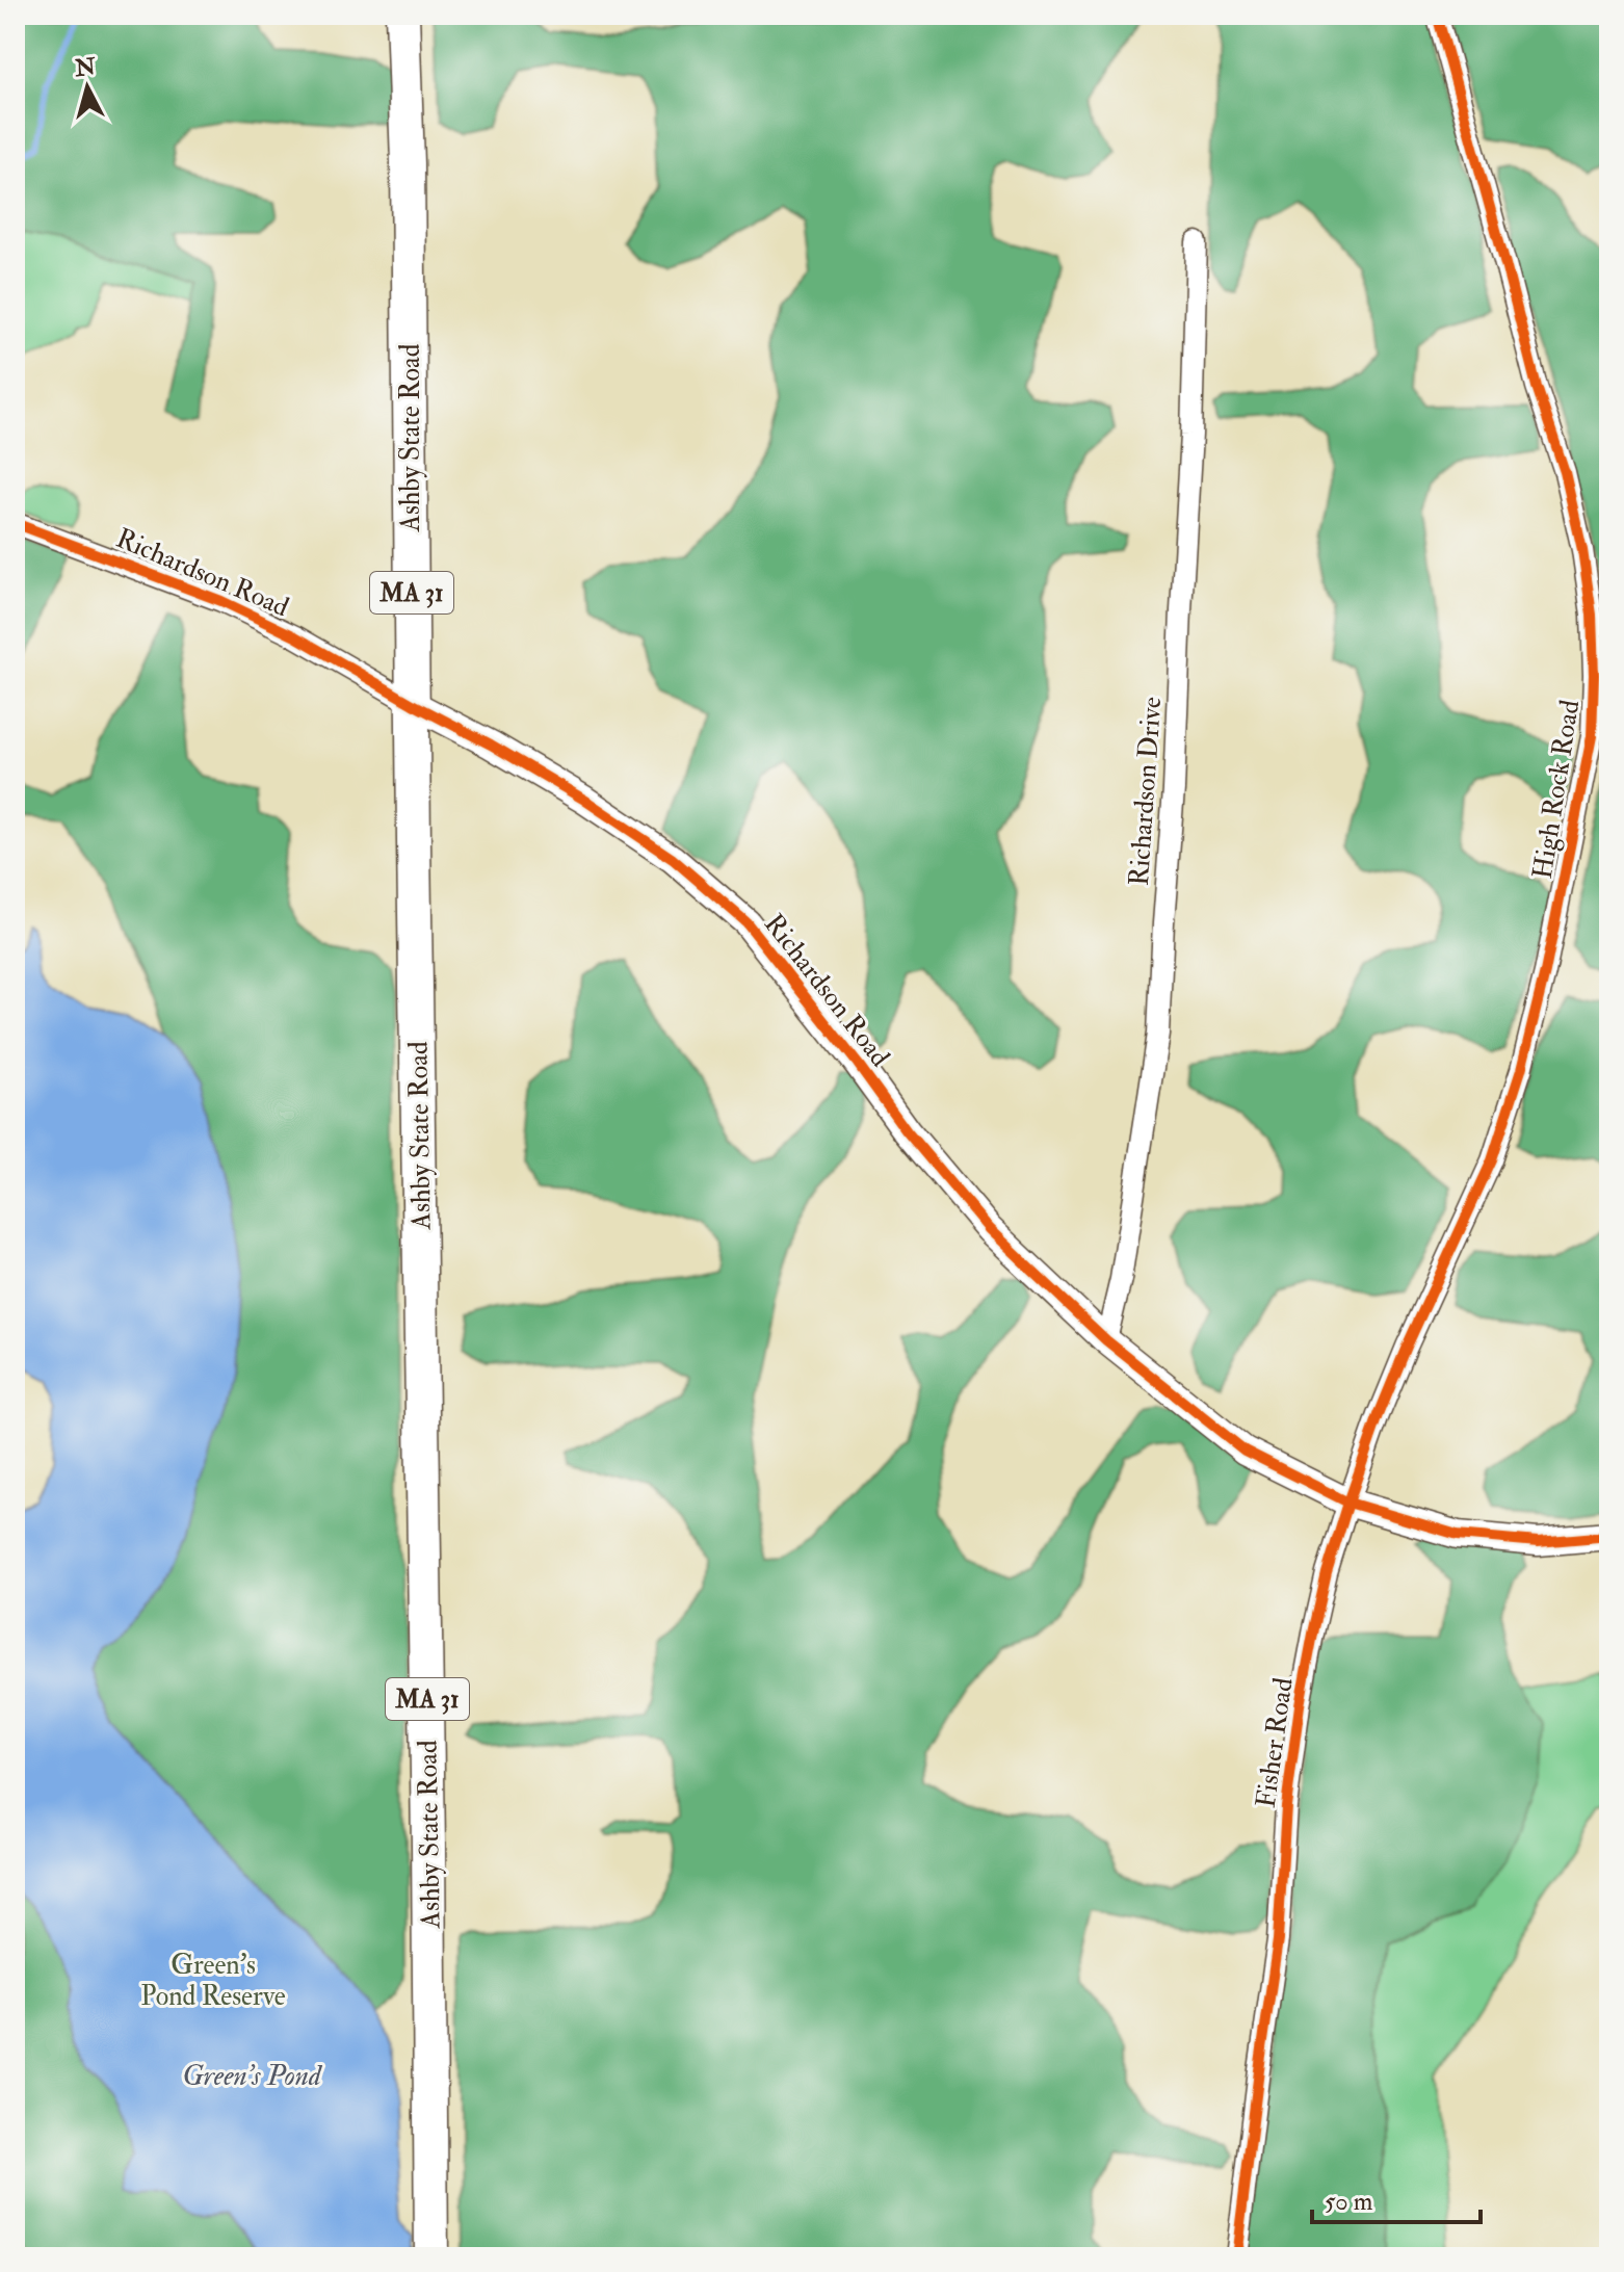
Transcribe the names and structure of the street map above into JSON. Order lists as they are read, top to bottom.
{
  "streets": {
    "main road": ["Ashby State Road", "MA 31"],
    "street": [
      "Richardson Road",
      "High Rock Road",
      "Richardson Drive",
      "Fisher Road"
    ]
  },
  "crossings": [
    ["Ashby State Road", "Richardson Road"],
    ["Richardson Road", "High Rock Road"],
    ["Richardson Road", "Richardson Drive"],
    ["Richardson Road", "Fisher Road"],
    ["High Rock Road", "Fisher Road"]
  ],
  "water": ["Green's Pond"],
  "parks": ["Green's Pond Reserve"],
  "scale_bar": "50 m",
  "north": "top"
}
